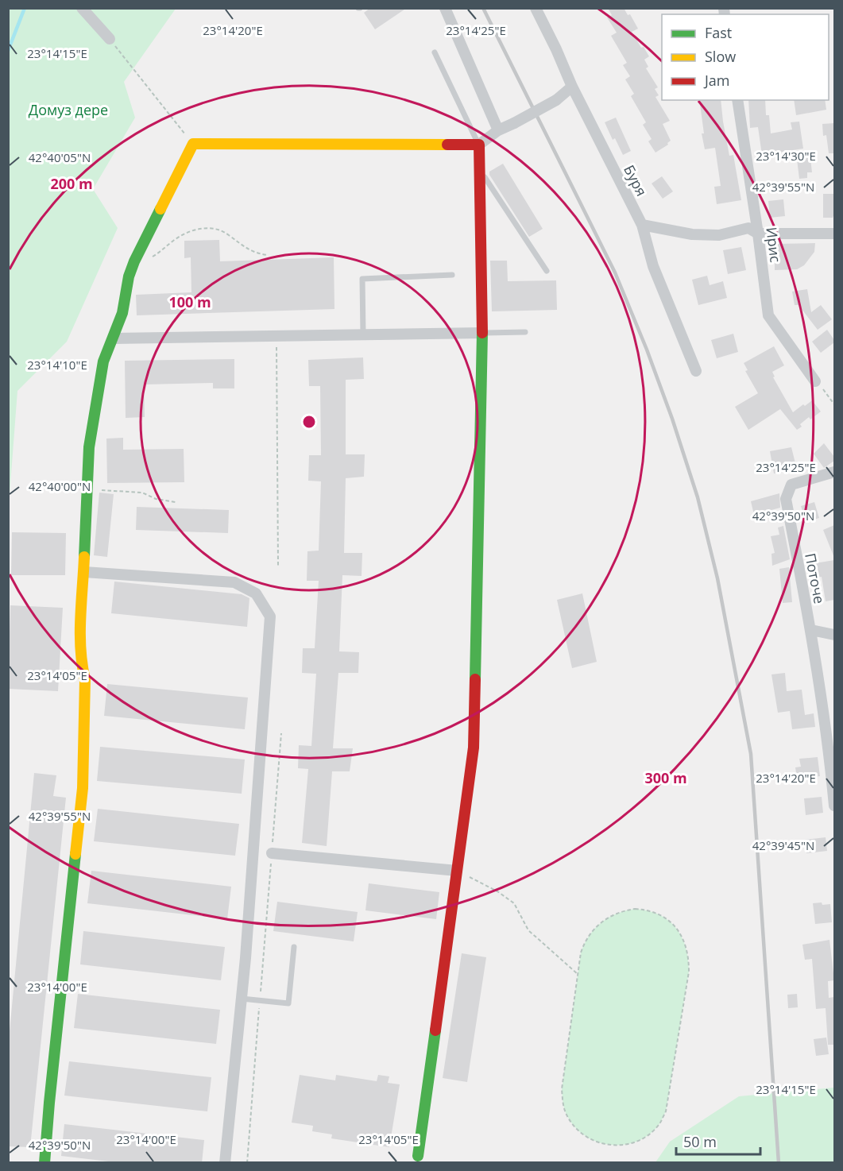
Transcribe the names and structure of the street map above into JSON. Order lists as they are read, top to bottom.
{
  "streets": {
    "street": ["Буря", "Ирис", "Поточе"]
  },
  "parks": ["Домуз дере"],
  "legend": ["Fast", "Slow", "Jam"],
  "scale_bar": "50 m",
  "coordinates": [
    "23°14'20\"E",
    "23°14'25\"E",
    "23°14'15\"E",
    "23°14'30\"E",
    "42°40'05\"N",
    "42°39'55\"N",
    "23°14'10\"E",
    "42°40'00\"N",
    "42°39'50\"N",
    "23°14'05\"E",
    "42°39'45\"N",
    "23°14'00\"E"
  ],
  "rings": ["200 m", "100 m", "300 m"]
}
